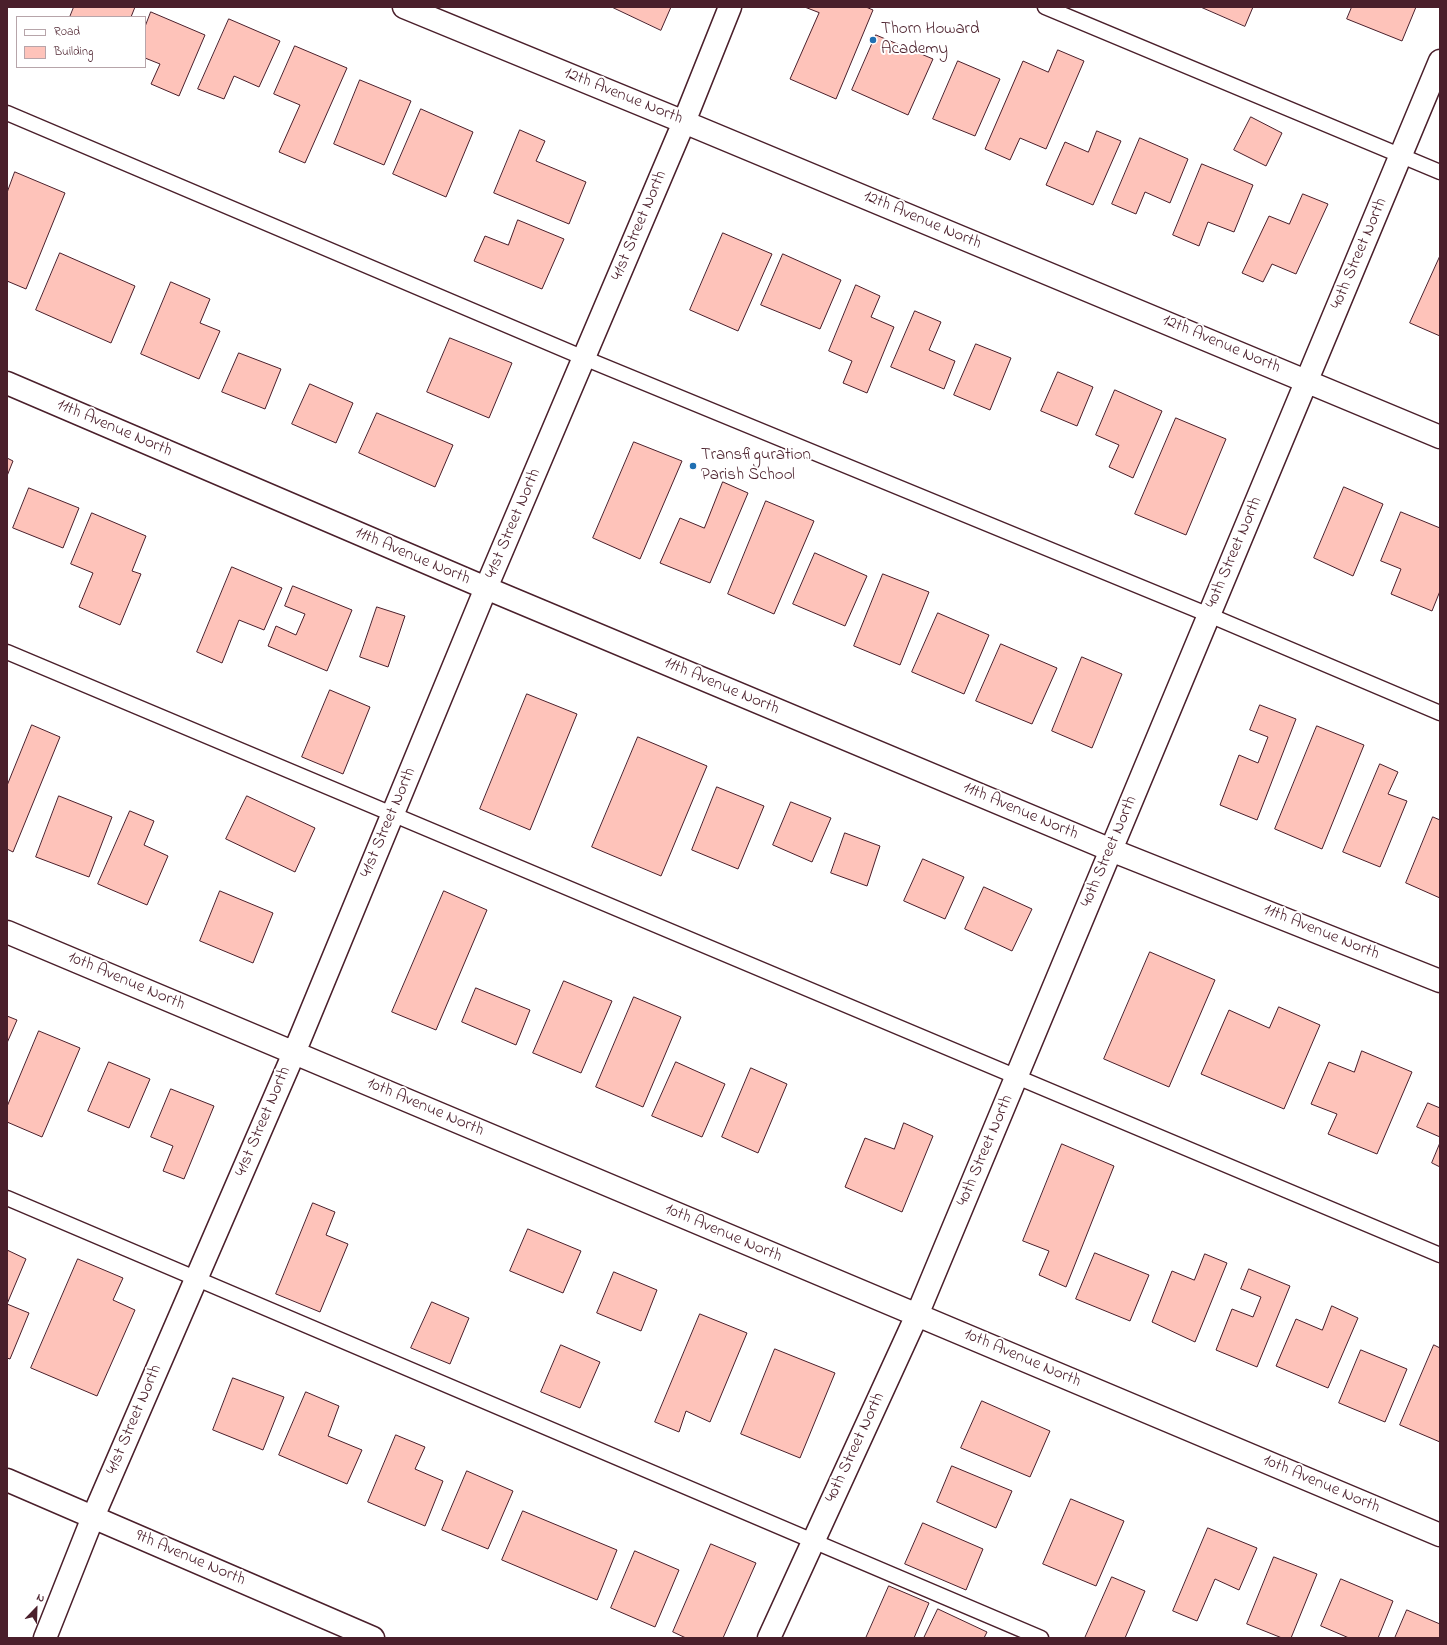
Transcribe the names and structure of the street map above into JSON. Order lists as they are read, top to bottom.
{
  "streets": {
    "street": [
      "12th Avenue North",
      "41st Street North",
      "40th Street North",
      "11th Avenue North",
      "10th Avenue North",
      "9th Avenue North"
    ]
  },
  "crossings": [
    ["12th Avenue North", "41st Street North"],
    ["12th Avenue North", "40th Street North"],
    ["41st Street North", "11th Avenue North"],
    ["41st Street North", "10th Avenue North"],
    ["41st Street North", "9th Avenue North"],
    ["40th Street North", "11th Avenue North"],
    ["40th Street North", "10th Avenue North"]
  ],
  "places": ["Thorn Howard Academy", "Transfiguration Parish School"],
  "legend": ["Road", "Building"],
  "north": "top right"
}
